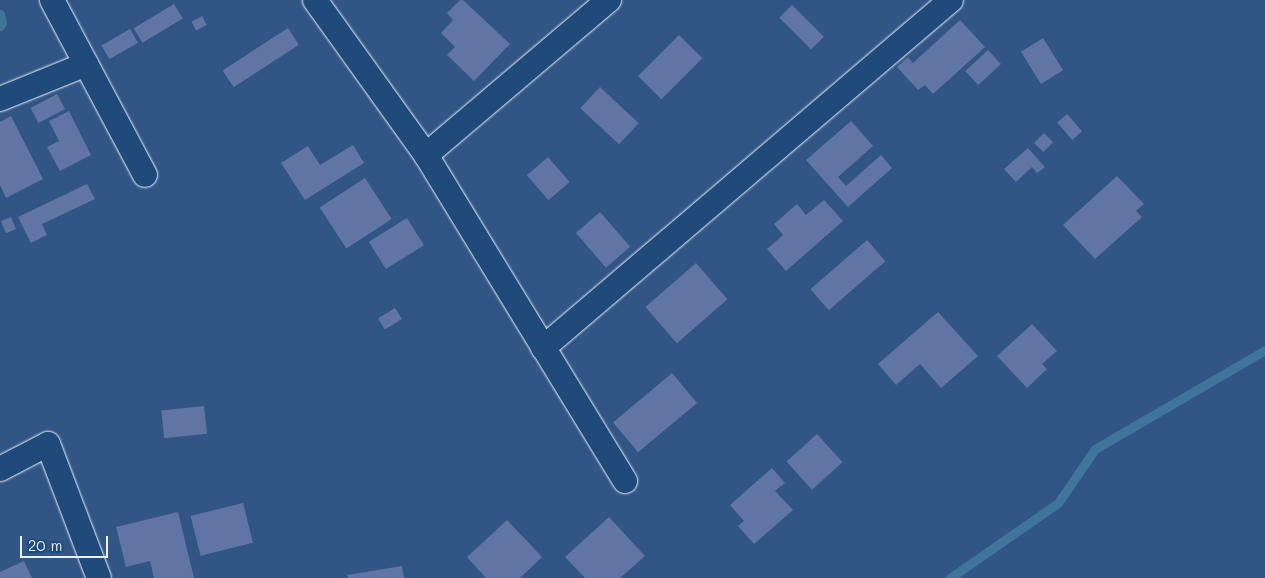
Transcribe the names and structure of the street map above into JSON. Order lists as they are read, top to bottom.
{
  "scale_bar": "20 m"
}
